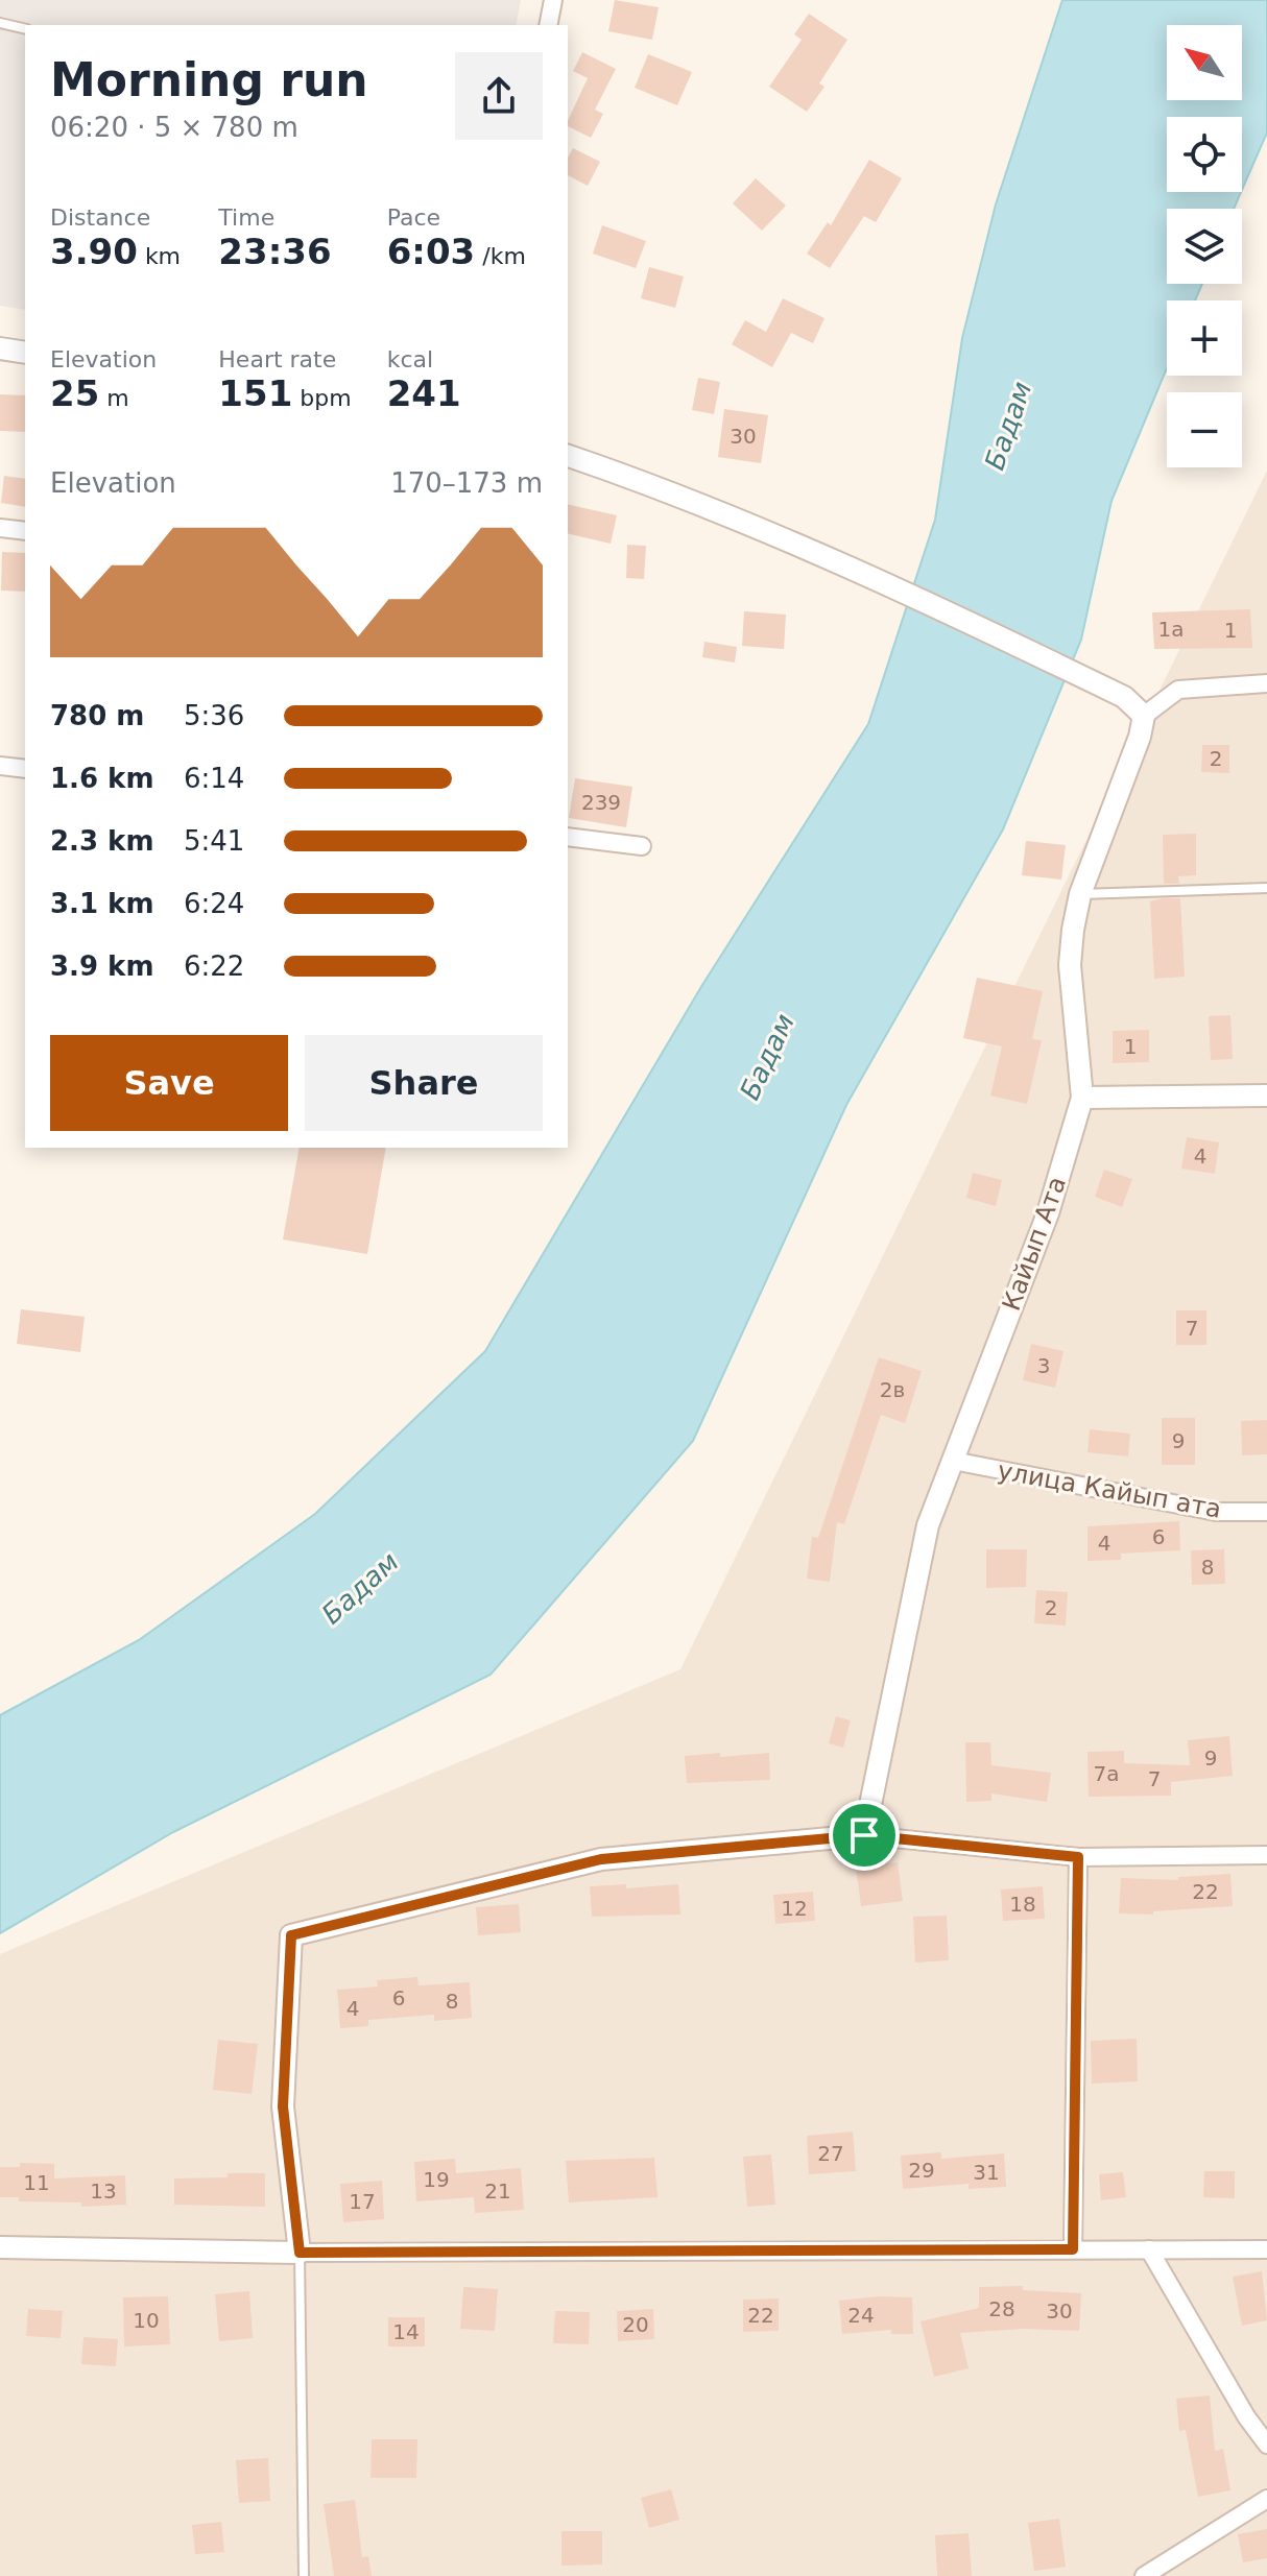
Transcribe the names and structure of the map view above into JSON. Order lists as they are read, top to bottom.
{
  "streets": {
    "street": ["Кайып Ата", "улица Кайып ата"]
  },
  "crossings": [
    ["Кайып Ата", "улица Кайып ата"]
  ],
  "water": ["Бадам"],
  "house_numbers": [
    "30",
    "1а",
    "1",
    "2",
    "239",
    "1",
    "4",
    "7",
    "3",
    "2в",
    "9",
    "6",
    "4",
    "8",
    "2",
    "9",
    "7а",
    "7",
    "22",
    "18",
    "12",
    "6",
    "8",
    "4",
    "27",
    "29",
    "31",
    "19",
    "11",
    "13",
    "21",
    "17",
    "28",
    "30",
    "22",
    "24",
    "10",
    "20",
    "14"
  ],
  "north": "top left",
  "page": {
    "map_buttons": ["+", "−"],
    "heading": ["Morning run", "06:20 · 5 × 780 m"],
    "stats": [
      ["Distance", "3.90 km"],
      ["Time", "23:36"],
      ["Pace", "6:03 /km"],
      ["Elevation", "25 m"],
      ["Heart rate", "151 bpm"],
      ["kcal", "241"]
    ],
    "chart": ["Elevation", "170–173 m"],
    "list": [
      {
        "name": "780 m",
        "note": "5:36"
      },
      {
        "name": "1.6 km",
        "note": "6:14"
      },
      {
        "name": "2.3 km",
        "note": "5:41"
      },
      {
        "name": "3.1 km",
        "note": "6:24"
      },
      {
        "name": "3.9 km",
        "note": "6:22"
      }
    ],
    "buttons": ["Save", "Share"]
  }
}
